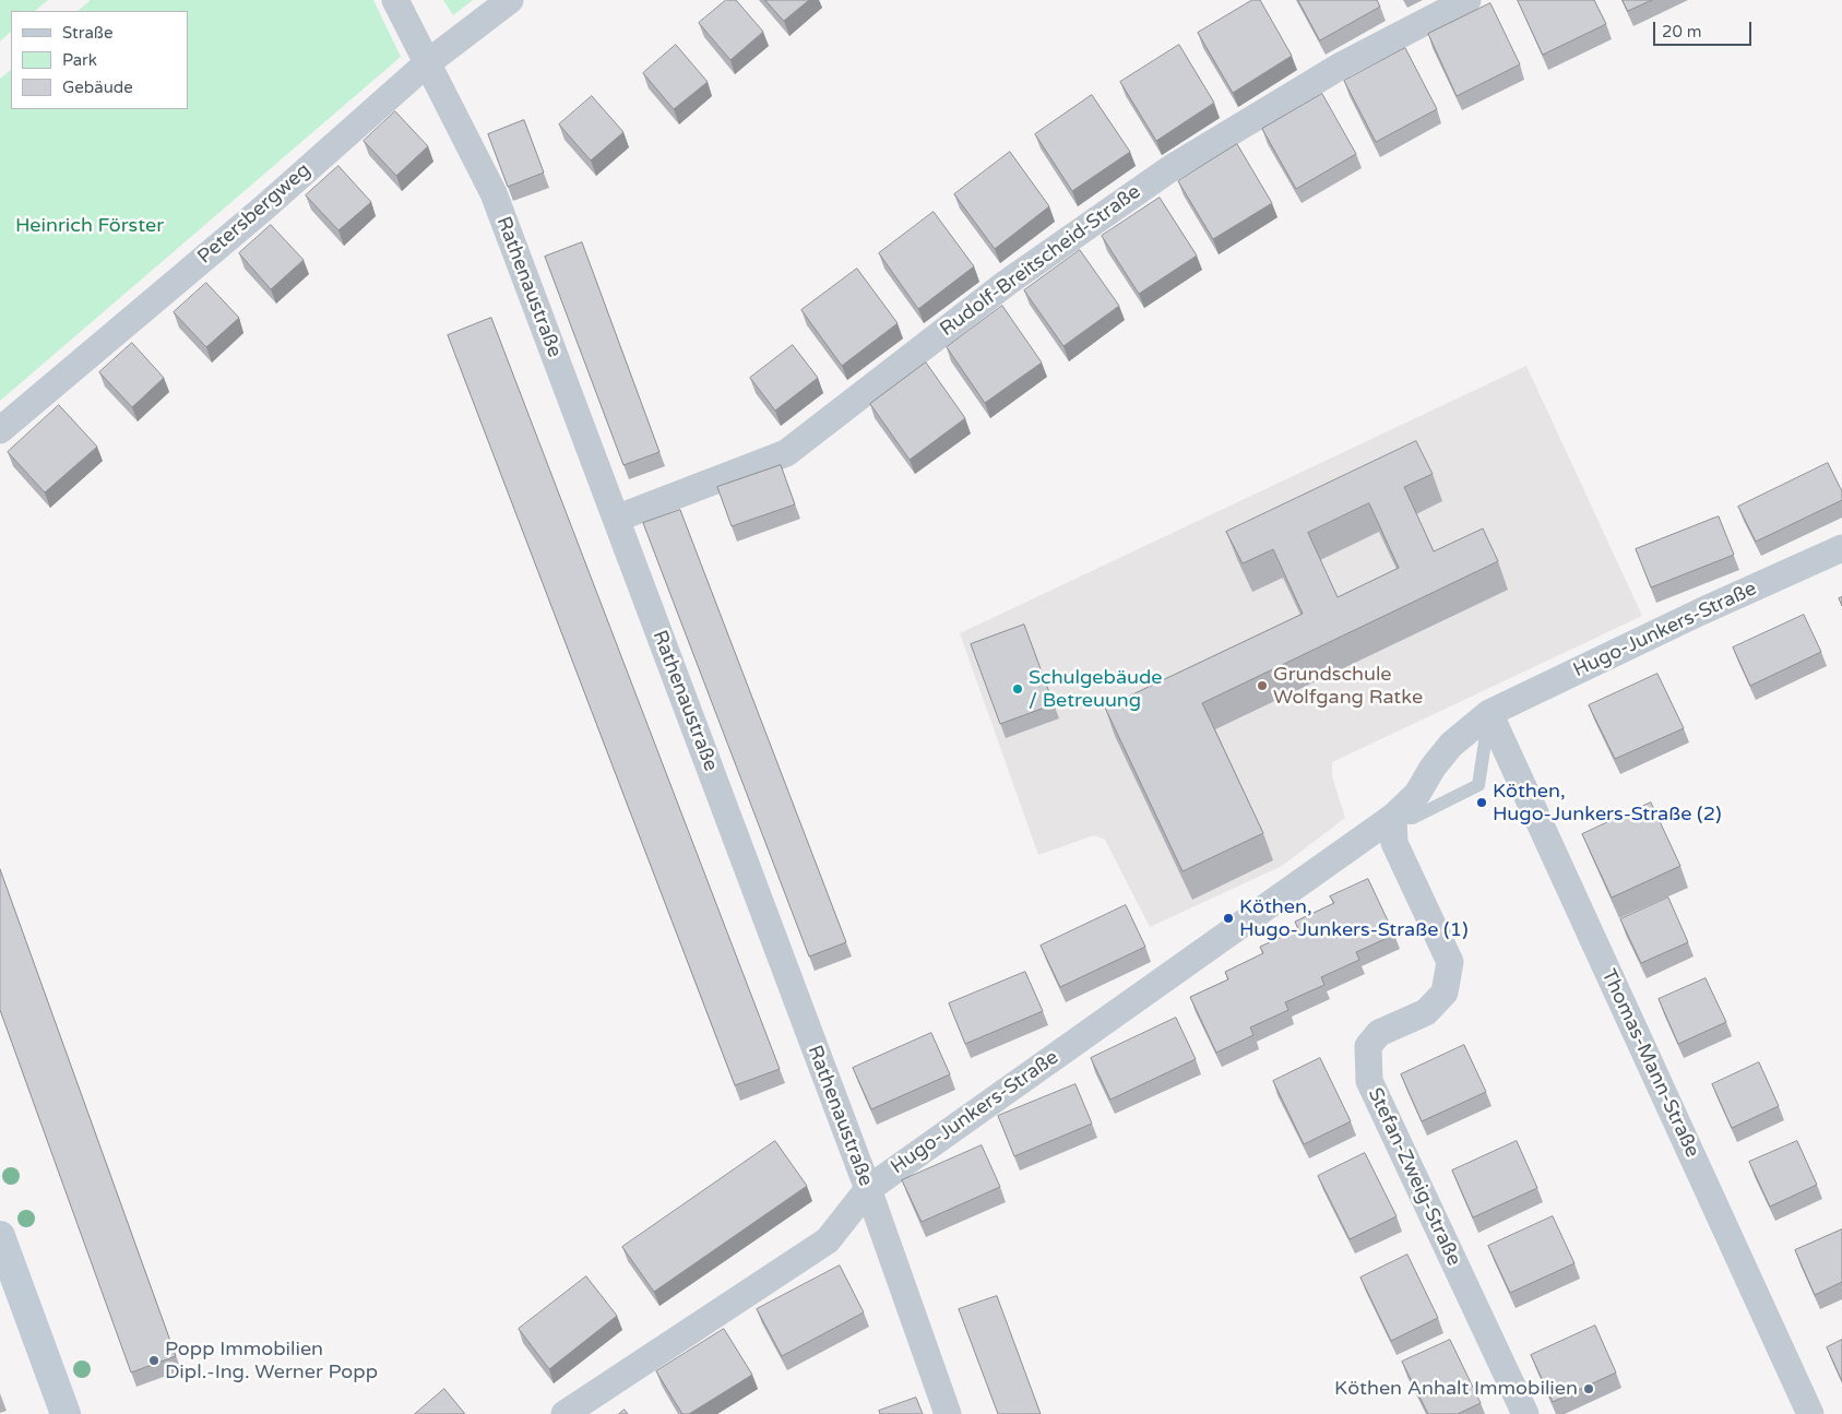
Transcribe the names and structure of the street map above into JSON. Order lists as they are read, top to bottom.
{
  "streets": {
    "street": [
      "Petersbergweg",
      "Rudolf-Breitscheid-Straße",
      "Rathenaustraße",
      "Hugo-Junkers-Straße",
      "Thomas-Mann-Straße",
      "Stefan-Zweig-Straße"
    ]
  },
  "crossings": [
    ["Petersbergweg", "Rathenaustraße"],
    ["Rudolf-Breitscheid-Straße", "Rathenaustraße"],
    ["Rathenaustraße", "Hugo-Junkers-Straße"],
    ["Hugo-Junkers-Straße", "Thomas-Mann-Straße"],
    ["Hugo-Junkers-Straße", "Stefan-Zweig-Straße"]
  ],
  "parks": ["Heinrich Förster"],
  "places": [
    "Grundschule Wolfgang Ratke",
    "Schulgebäude / Betreuung",
    "Köthen, Hugo-Junkers-Straße (2)",
    "Köthen, Hugo-Junkers-Straße (1)",
    "Popp Immobilien Dipl.-Ing. Werner Popp",
    "Köthen Anhalt Immobilien"
  ],
  "legend": ["Straße", "Park", "Gebäude"],
  "scale_bar": "20 m"
}
